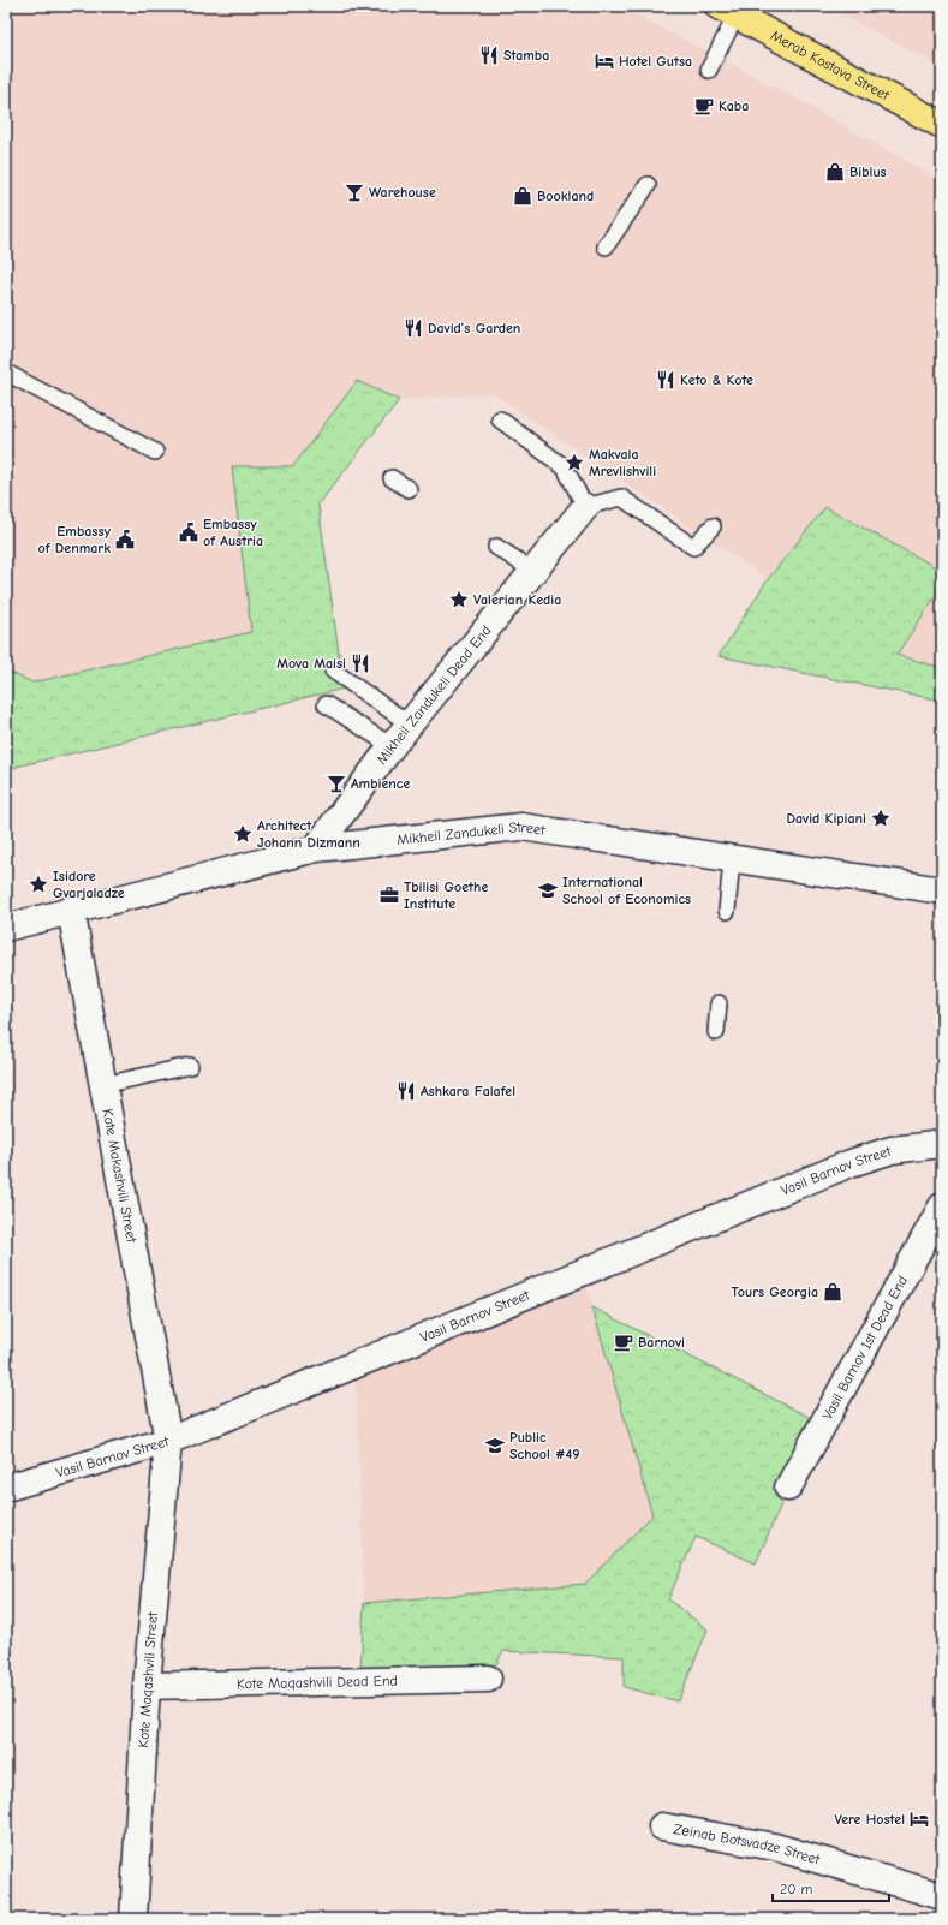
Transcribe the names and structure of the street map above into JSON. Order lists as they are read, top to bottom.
{
  "streets": {
    "main road": ["Merab Kostava Street"],
    "street": [
      "Mikheil Zandukeli Dead End",
      "Mikheil Zandukeli Street",
      "Vasil Barnov Street",
      "Kote Makashvili Street",
      "Vasil Barnov 1st Dead End",
      "Kote Maqashvili Street",
      "Kote Maqashvili Dead End",
      "Zеinab Botsvadze Street"
    ]
  },
  "crossings": [
    ["Mikheil Zandukeli Dead End", "Mikheil Zandukeli Street"],
    ["Mikheil Zandukeli Street", "Kote Makashvili Street"],
    ["Vasil Barnov Street", "Kote Makashvili Street"],
    ["Vasil Barnov Street", "Kote Maqashvili Street"],
    ["Kote Makashvili Street", "Kote Maqashvili Street"],
    ["Kote Maqashvili Street", "Kote Maqashvili Dead End"]
  ],
  "places": {
    "restaurant": [
      "Stamba",
      "David’s Garden",
      "Keto & Kote",
      "Mova Maisi",
      "Ashkara Falafel"
    ],
    "hotel": ["Hotel Gutsa", "Vere Hostel"],
    "cafe": ["Kaba", "Barnovi"],
    "shop": ["Biblus", "Bookland", "Tours Georgia"],
    "bar": ["Warehouse", "Ambience"],
    "place": [
      "Makvala Mrevlishvili",
      "Valerian Kedia",
      "David Kipiani",
      "Architect Johann Dizmann",
      "Isidore Gvarjaladze"
    ],
    "public building": ["Embassy of Austria", "Embassy of Denmark"],
    "school or university": ["International School of Economics", "Public School #49"],
    "office": ["Tbilisi Goethe Institute"]
  },
  "scale_bar": "20 m"
}
